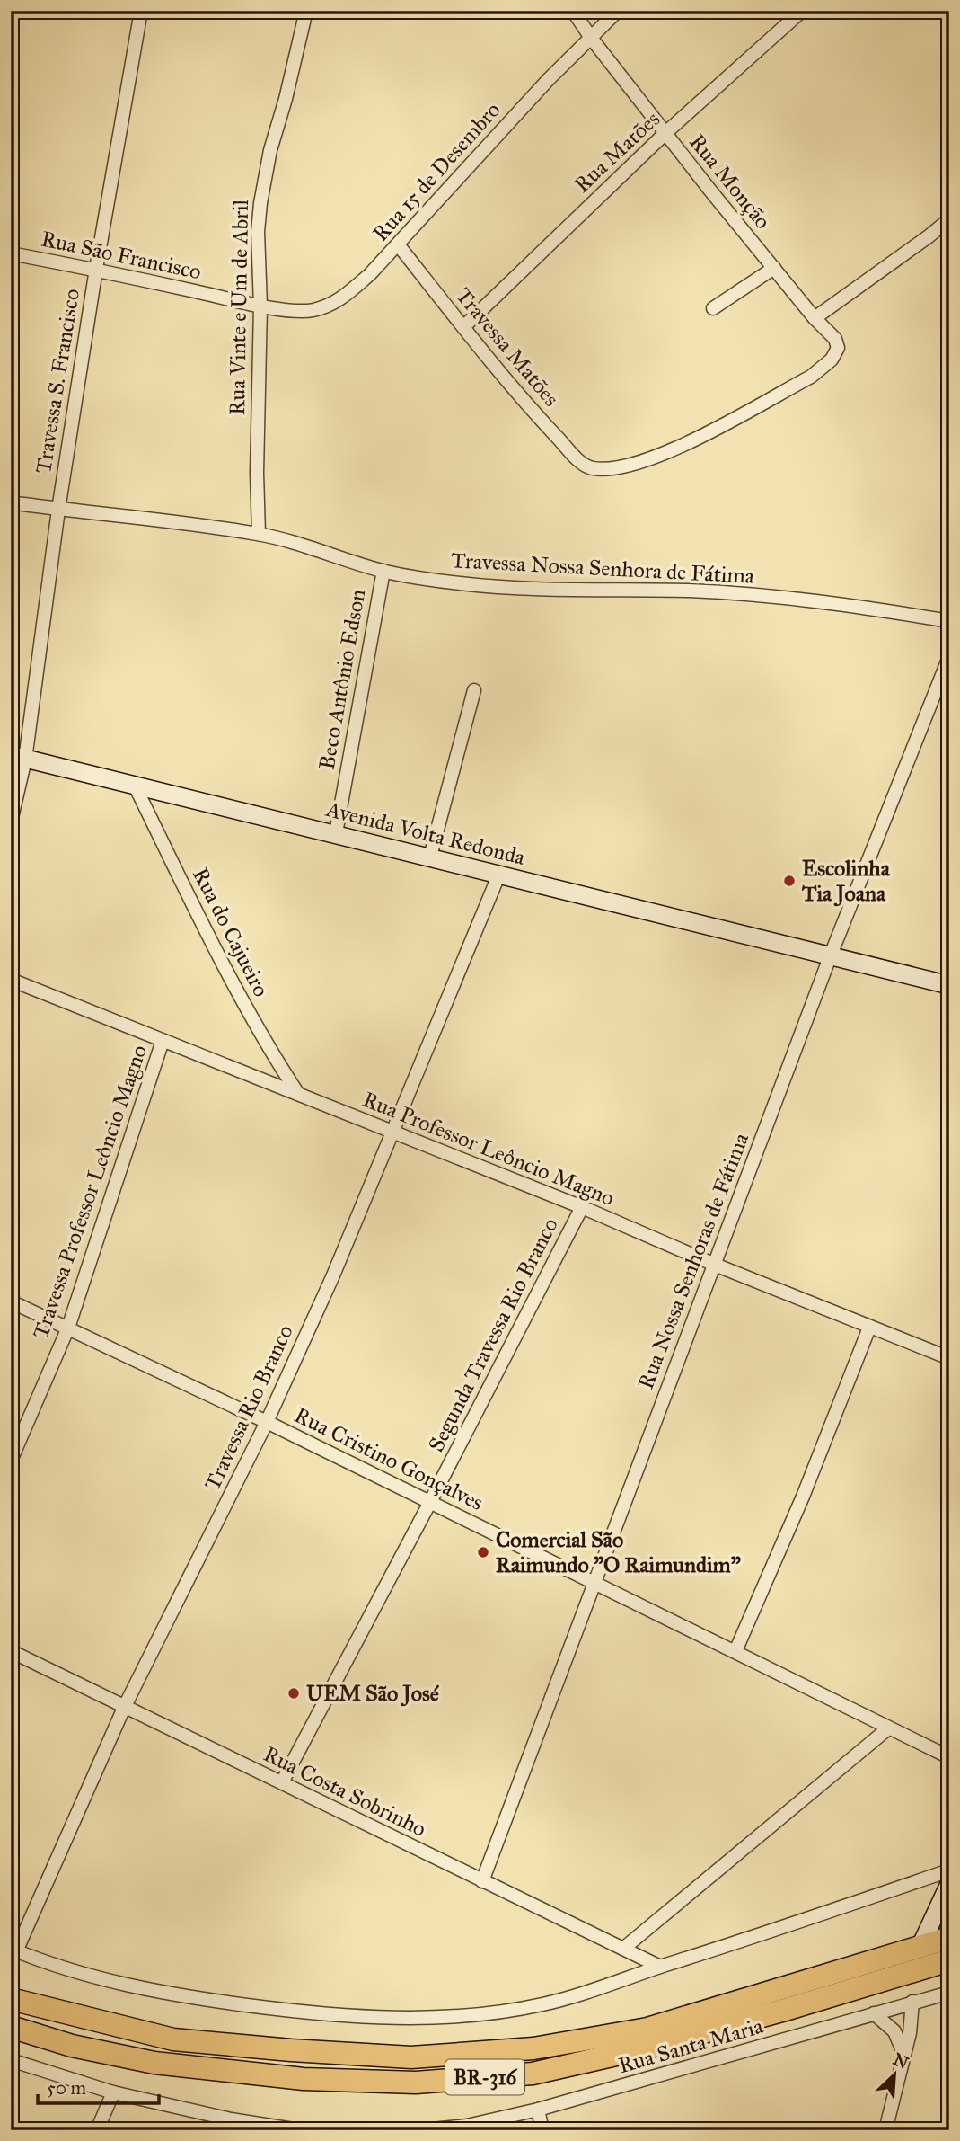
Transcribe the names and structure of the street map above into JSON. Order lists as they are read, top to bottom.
{
  "streets": {
    "highway": ["BR-316"],
    "street": [
      "Rua Matões",
      "Rua 15 de Desembro",
      "Rua Monção",
      "Rua São Francisco",
      "Rua Vinte e Um de Abril",
      "Travessa Matões",
      "Travessa S. Francisco",
      "Travessa Nossa Senhora de Fátima",
      "Beco Antônio Edson",
      "Avenida Volta Redonda",
      "Rua do Cajueiro",
      "Rua Professor Leôncio Magno",
      "Travessa Professor Leôncio Magno",
      "Rua Nossa Senhoras de Fátima",
      "Segunda Travessa Rio Branco",
      "Travessa Rio Branco",
      "Rua Cristino Gonçalves",
      "Rua Costa Sobrinho",
      "Rua Santa Maria"
    ]
  },
  "crossings": [
    ["Rua Matões", "Rua Monção"],
    ["Rua Matões", "Travessa Matões"],
    ["Rua 15 de Desembro", "Rua Monção"],
    ["Rua 15 de Desembro", "Rua São Francisco"],
    ["Rua 15 de Desembro", "Rua Vinte e Um de Abril"],
    ["Rua 15 de Desembro", "Travessa Matões"],
    ["Rua Monção", "Travessa Matões"],
    ["Rua São Francisco", "Rua Vinte e Um de Abril"],
    ["Rua São Francisco", "Travessa S. Francisco"],
    ["Rua Vinte e Um de Abril", "Travessa Nossa Senhora de Fátima"],
    ["Travessa S. Francisco", "Travessa Nossa Senhora de Fátima"],
    ["Travessa S. Francisco", "Avenida Volta Redonda"],
    ["Travessa Nossa Senhora de Fátima", "Beco Antônio Edson"],
    ["Beco Antônio Edson", "Avenida Volta Redonda"],
    ["Avenida Volta Redonda", "Rua do Cajueiro"],
    ["Avenida Volta Redonda", "Rua Nossa Senhoras de Fátima"],
    ["Avenida Volta Redonda", "Travessa Rio Branco"],
    ["Rua do Cajueiro", "Rua Professor Leôncio Magno"],
    ["Rua Professor Leôncio Magno", "Travessa Professor Leôncio Magno"],
    ["Rua Professor Leôncio Magno", "Rua Nossa Senhoras de Fátima"],
    ["Rua Professor Leôncio Magno", "Segunda Travessa Rio Branco"],
    ["Rua Professor Leôncio Magno", "Travessa Rio Branco"],
    ["Travessa Professor Leôncio Magno", "Rua Cristino Gonçalves"],
    ["Rua Nossa Senhoras de Fátima", "Rua Cristino Gonçalves"],
    ["Rua Nossa Senhoras de Fátima", "Rua Costa Sobrinho"],
    ["Segunda Travessa Rio Branco", "Rua Cristino Gonçalves"],
    ["Segunda Travessa Rio Branco", "Rua Costa Sobrinho"],
    ["Travessa Rio Branco", "Rua Cristino Gonçalves"],
    ["Travessa Rio Branco", "Rua Costa Sobrinho"]
  ],
  "places": ["Escolinha Tia Joana", "Comercial São Raimundo \"O Raimundim\"", "UEM São José"],
  "scale_bar": "50 m",
  "north": "top right"
}
